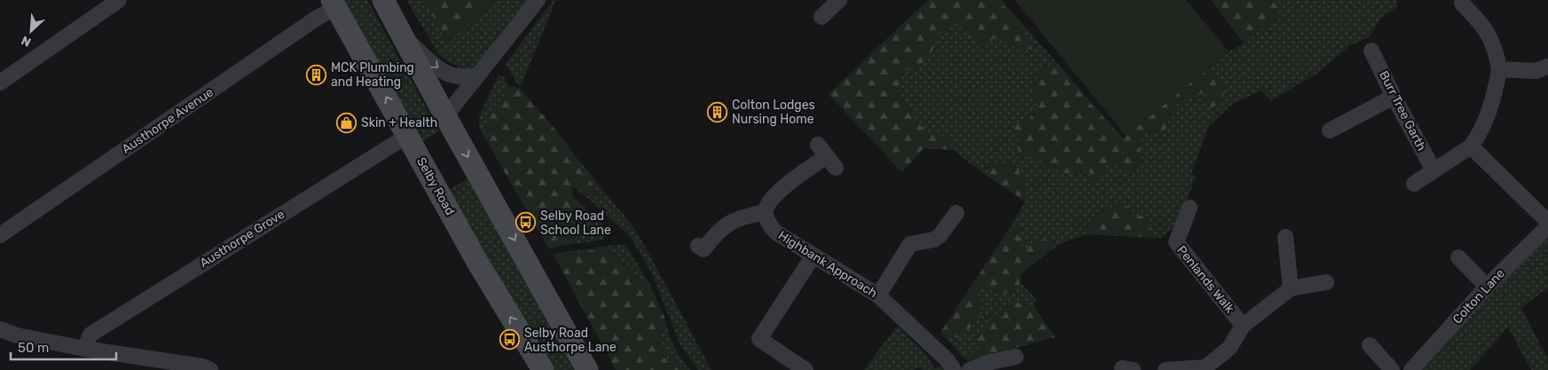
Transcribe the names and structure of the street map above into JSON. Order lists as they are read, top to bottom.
{
  "streets": {
    "main road": ["Selby Road"],
    "street": [
      "Burr Tree Garth",
      "Austhorpe Avenue",
      "Austhorpe Grove",
      "Highbank Approach",
      "Penlands Walk",
      "Colton Lane"
    ]
  },
  "crossings": [
    ["Austhorpe Avenue", "Selby Road"],
    ["Selby Road", "Austhorpe Grove"]
  ],
  "places": {
    "building": ["MCK Plumbing and Heating", "Colton Lodges Nursing Home"],
    "shop": ["Skin + Health"],
    "bus stop": ["Selby Road School Lane", "Selby Road Austhorpe Lane"]
  },
  "scale_bar": "50 m",
  "north": "bottom left"
}
